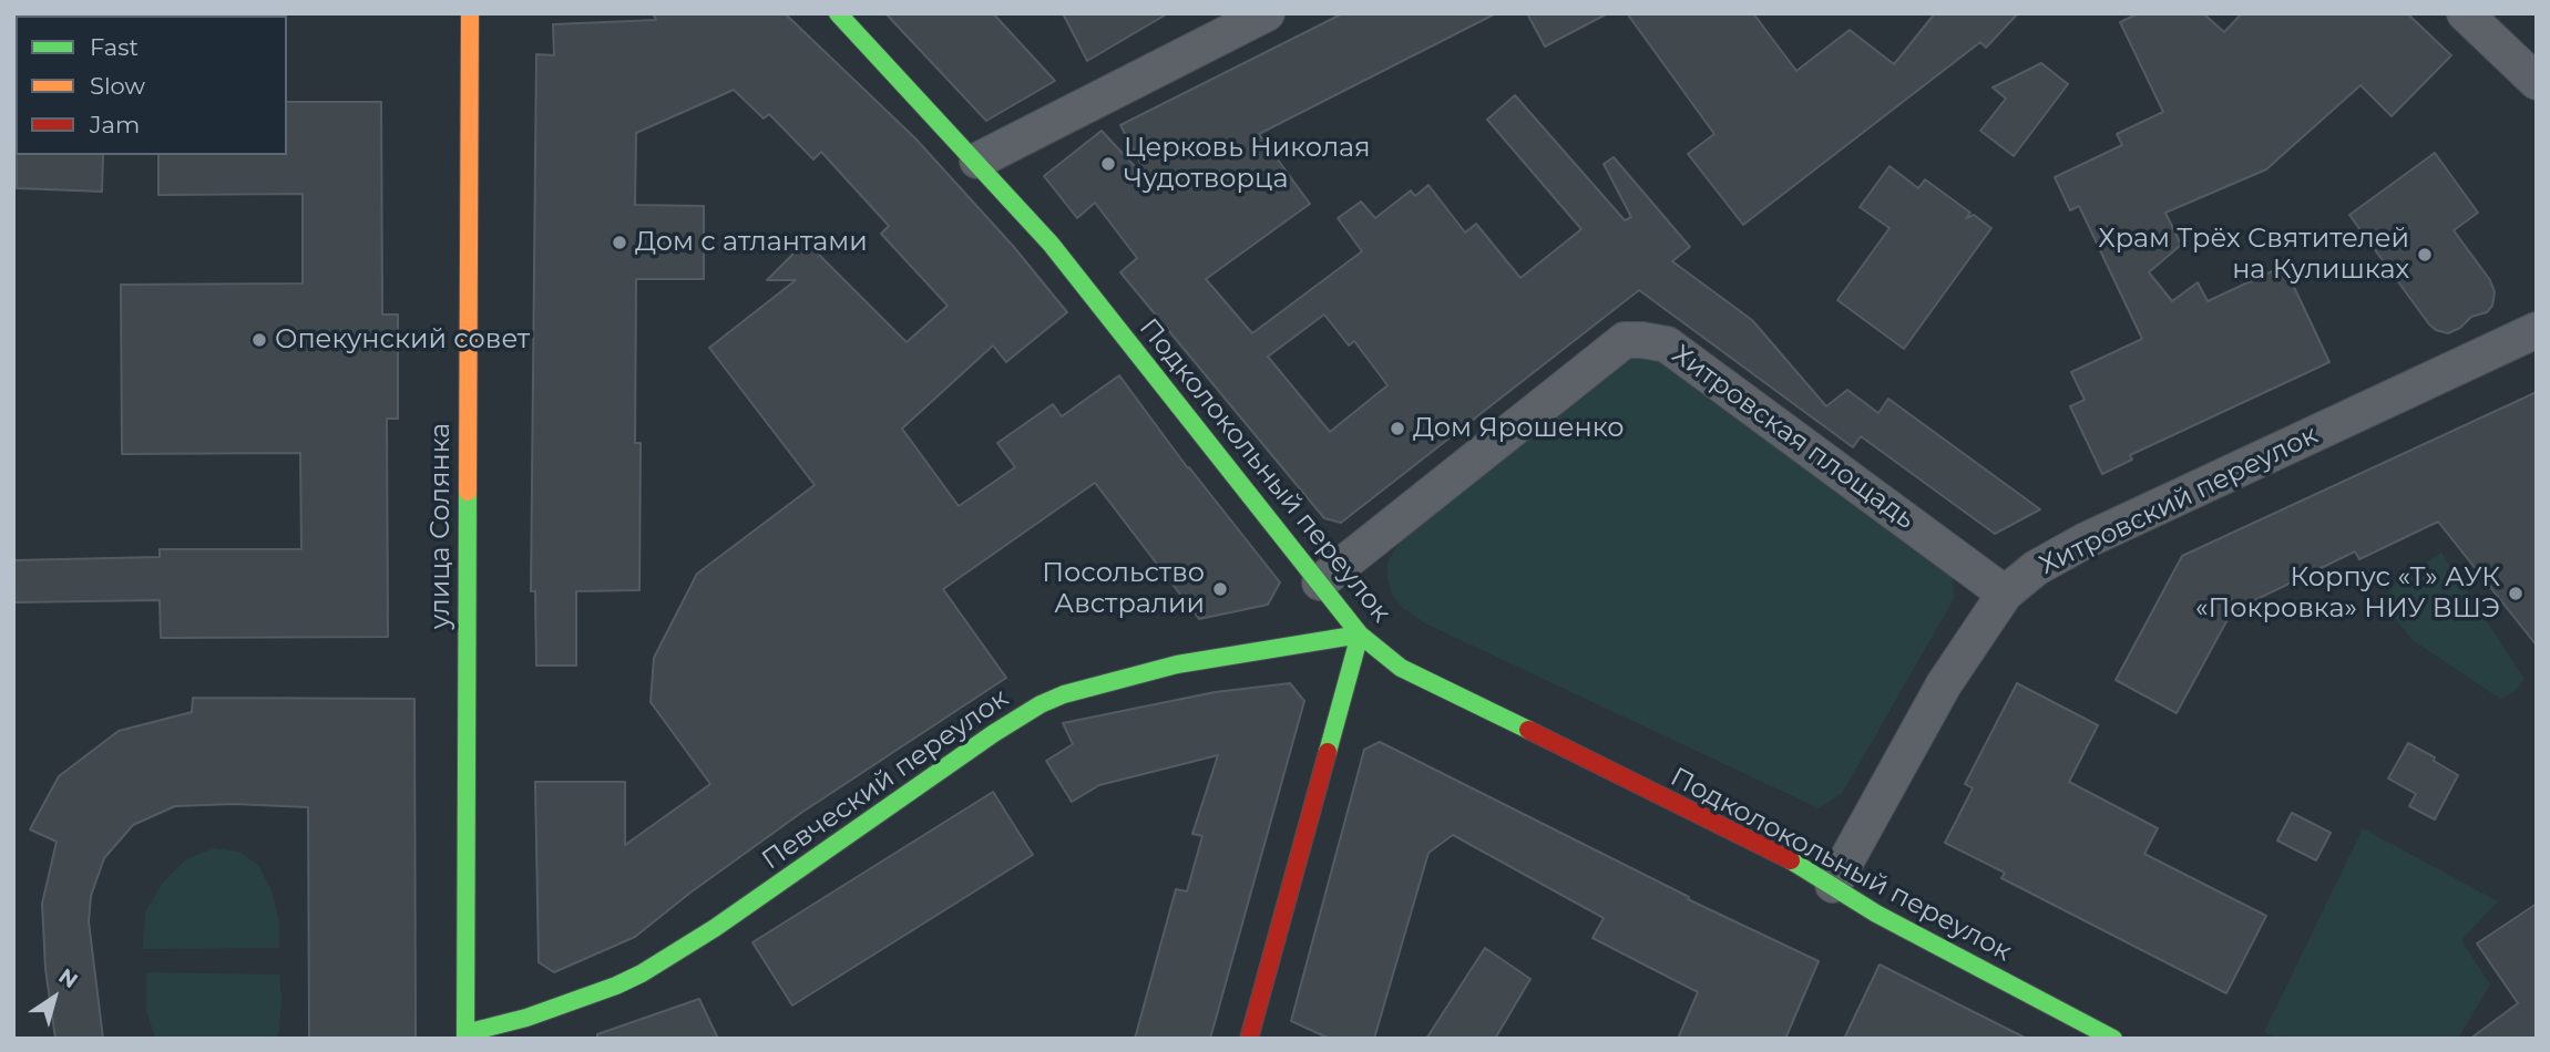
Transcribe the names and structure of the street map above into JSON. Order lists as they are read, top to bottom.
{
  "streets": {
    "street": [
      "Хитровская площадь",
      "Подколокольный переулок",
      "Хитровский переулок",
      "улица Солянка",
      "Певческий переулок"
    ]
  },
  "crossings": [
    ["Хитровская площадь", "Подколокольный переулок"],
    ["Хитровская площадь", "Хитровский переулок"],
    ["Подколокольный переулок", "Хитровский переулок"],
    ["Подколокольный переулок", "Певческий переулок"],
    ["улица Солянка", "Певческий переулок"]
  ],
  "places": [
    "Церковь Николая Чудотворца",
    "Дом с атлантами",
    "Храм Трёх Святителей на Кулишках",
    "Опекунский совет",
    "Дом Ярошенко",
    "Посольство Австралии",
    "Корпус «Т» АУК «Покровка» НИУ ВШЭ"
  ],
  "legend": ["Fast", "Slow", "Jam"],
  "north": "top right"
}
